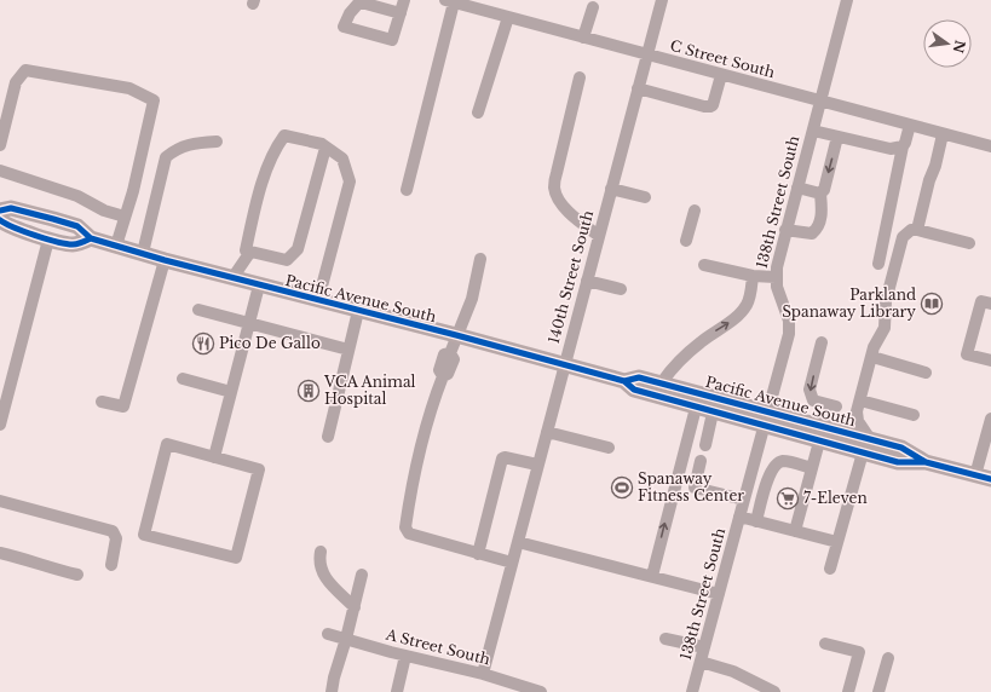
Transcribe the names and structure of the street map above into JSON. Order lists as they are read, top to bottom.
{
  "streets": {
    "main road": ["Pacific Avenue South"],
    "street": [
      "C Street South",
      "138th Street South",
      "140th Street South",
      "A Street South"
    ]
  },
  "crossings": [
    ["C Street South", "138th Street South"],
    ["C Street South", "140th Street South"],
    ["138th Street South", "Pacific Avenue South"],
    ["140th Street South", "Pacific Avenue South"],
    ["140th Street South", "A Street South"]
  ],
  "places": {
    "library": ["Parkland Spanaway Library"],
    "restaurant": ["Pico De Gallo"],
    "building": ["VCA Animal Hospital"],
    "sports": ["Spanaway Fitness Center"],
    "supermarket": ["7-Eleven"]
  },
  "north": "right"
}
